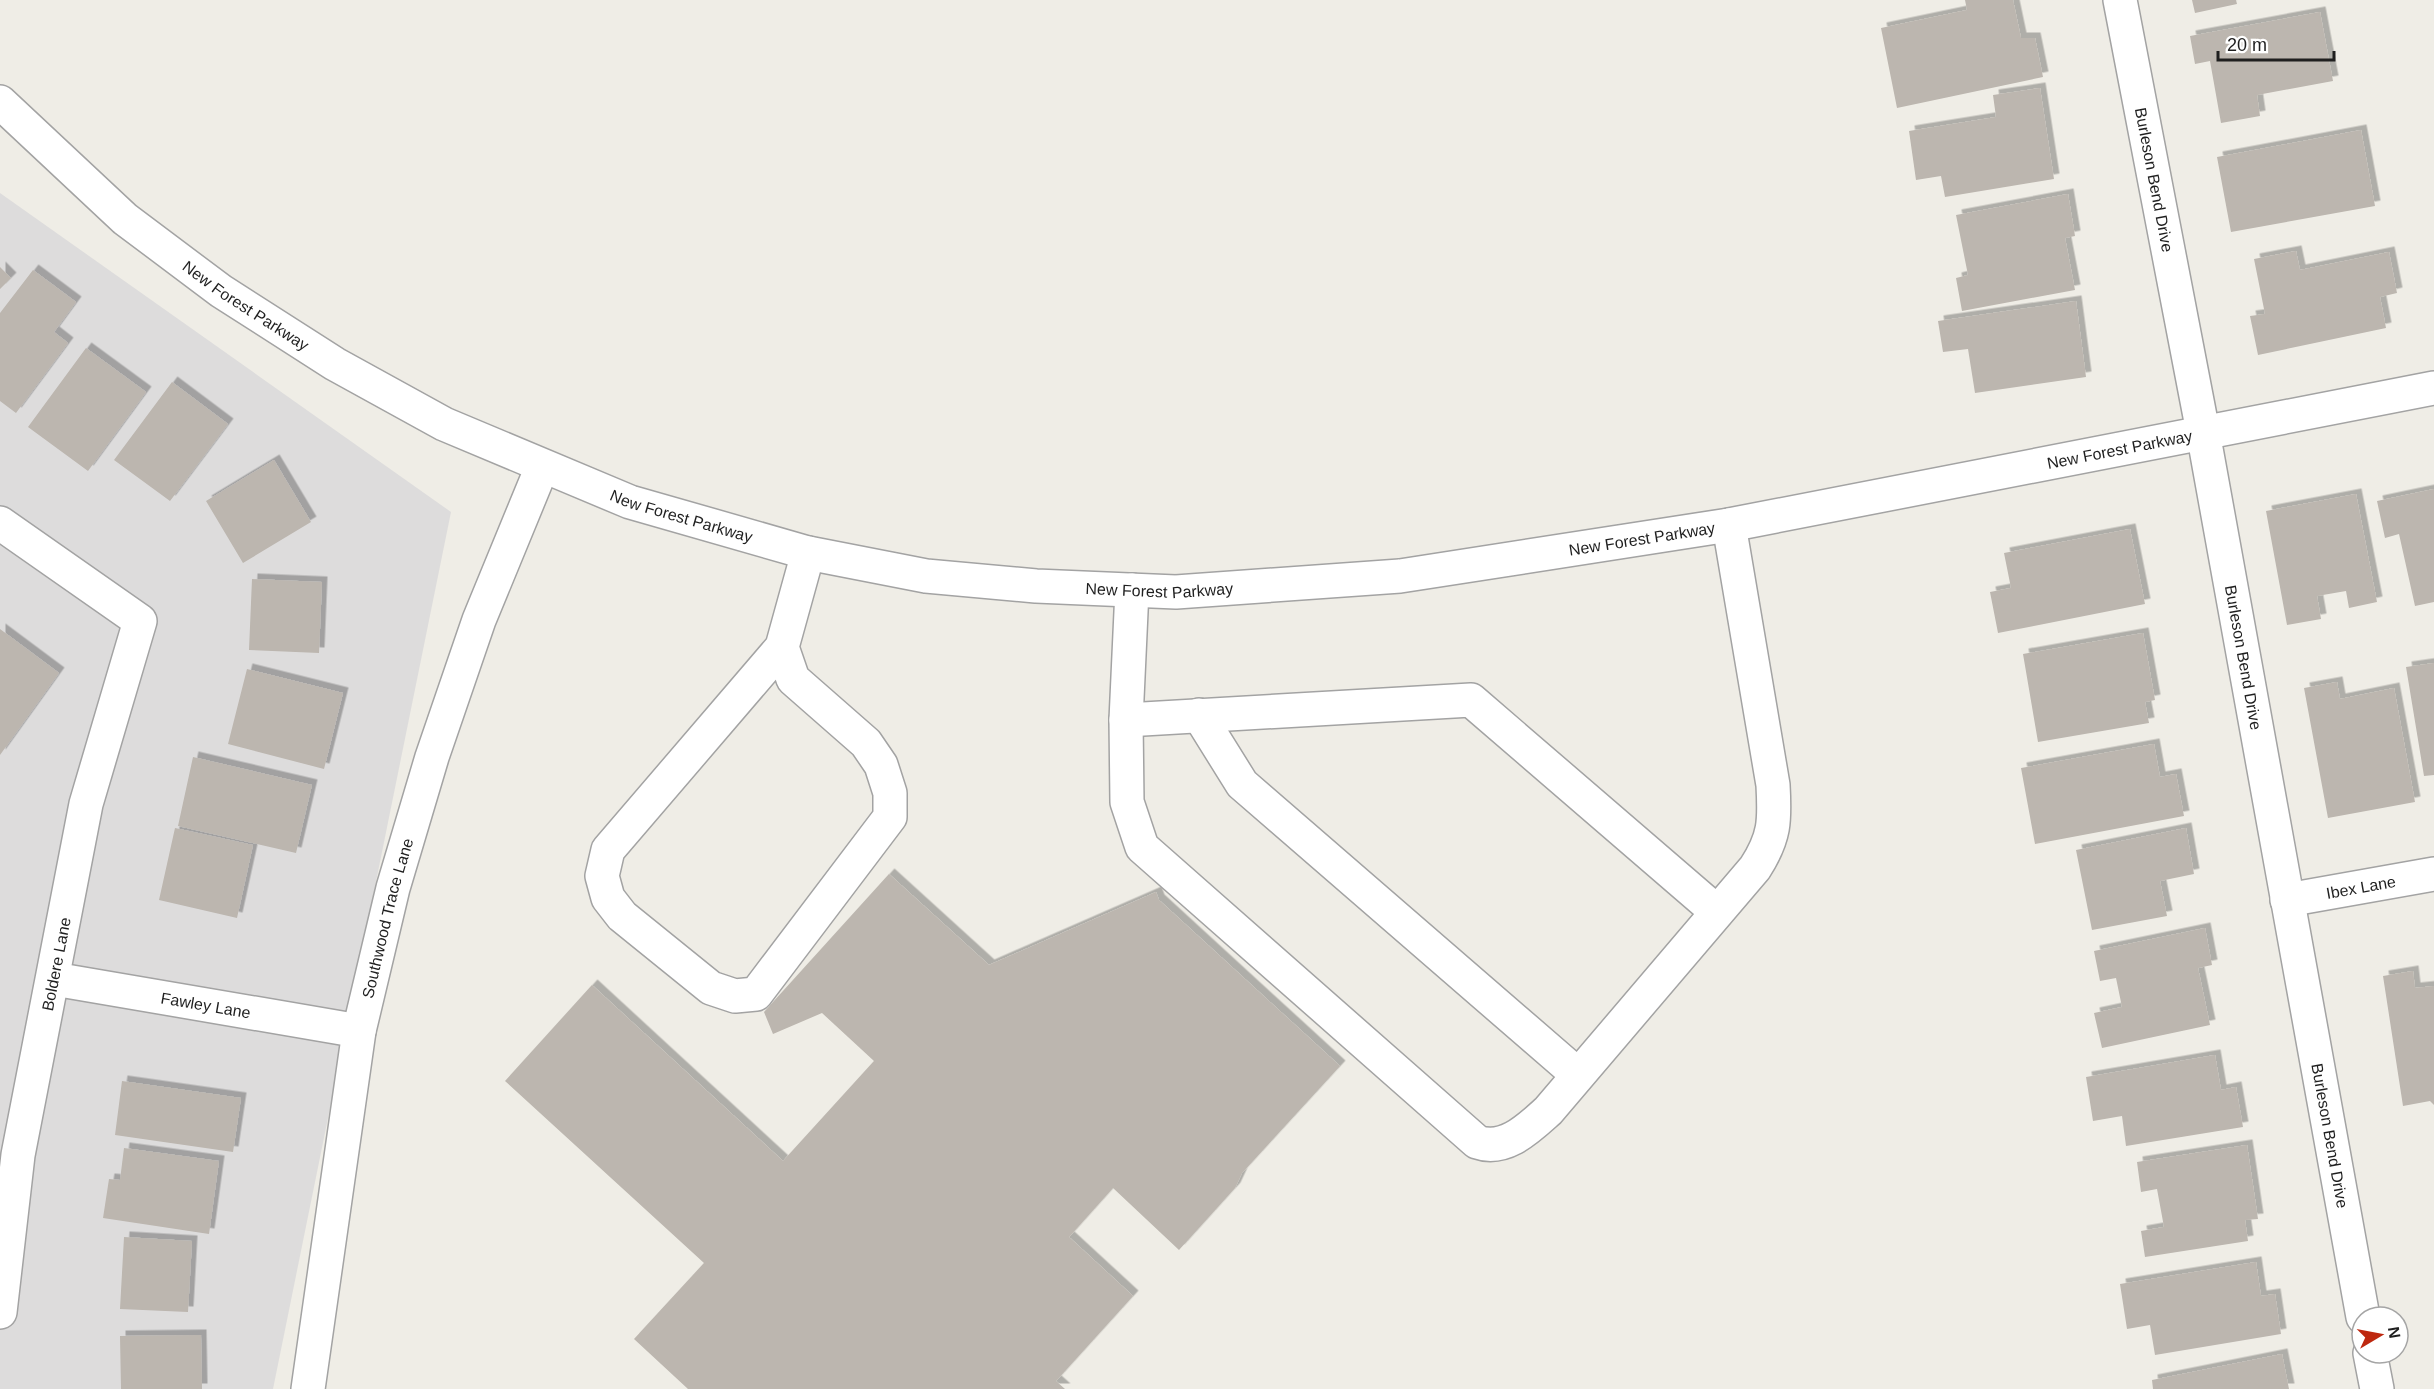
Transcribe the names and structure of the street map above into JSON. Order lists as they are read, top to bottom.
{
  "streets": {
    "street": [
      "Burleson Bend Drive",
      "New Forest Parkway",
      "Ibex Lane",
      "Southwood Trace Lane",
      "Boldere Lane",
      "Fawley Lane"
    ]
  },
  "crossings": [
    ["Burleson Bend Drive", "New Forest Parkway"],
    ["Burleson Bend Drive", "Ibex Lane"],
    ["New Forest Parkway", "Southwood Trace Lane"],
    ["Southwood Trace Lane", "Fawley Lane"],
    ["Boldere Lane", "Fawley Lane"]
  ],
  "scale_bar": "20 m",
  "north": "right"
}
